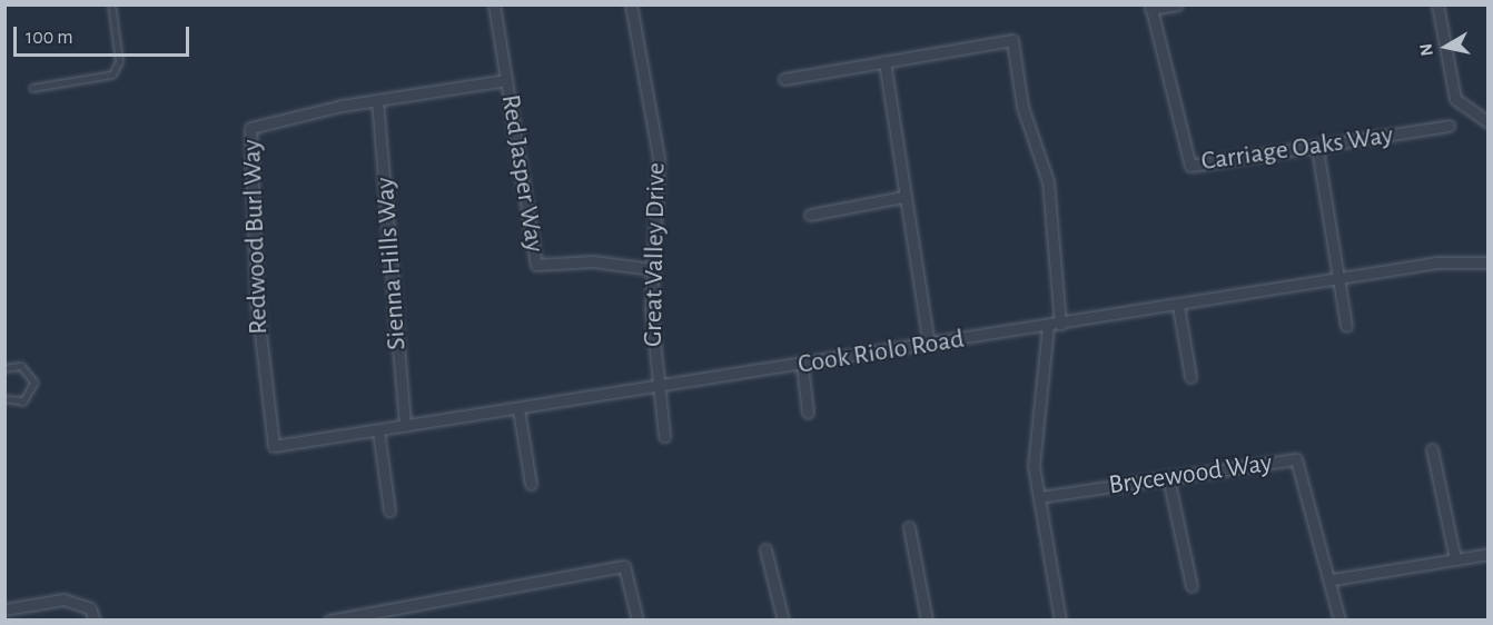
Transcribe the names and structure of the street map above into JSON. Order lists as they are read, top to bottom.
{
  "streets": {
    "street": [
      "Carriage Oaks Way",
      "Red Jasper Way",
      "Redwood Burl Way",
      "Great Valley Drive",
      "Sienna Hills Way",
      "Cook Riolo Road",
      "Brycewood Way"
    ]
  },
  "crossings": [
    ["Red Jasper Way", "Redwood Burl Way"],
    ["Red Jasper Way", "Great Valley Drive"],
    ["Redwood Burl Way", "Sienna Hills Way"],
    ["Redwood Burl Way", "Cook Riolo Road"],
    ["Great Valley Drive", "Cook Riolo Road"],
    ["Sienna Hills Way", "Cook Riolo Road"]
  ],
  "scale_bar": "100 m",
  "north": "left"
}
